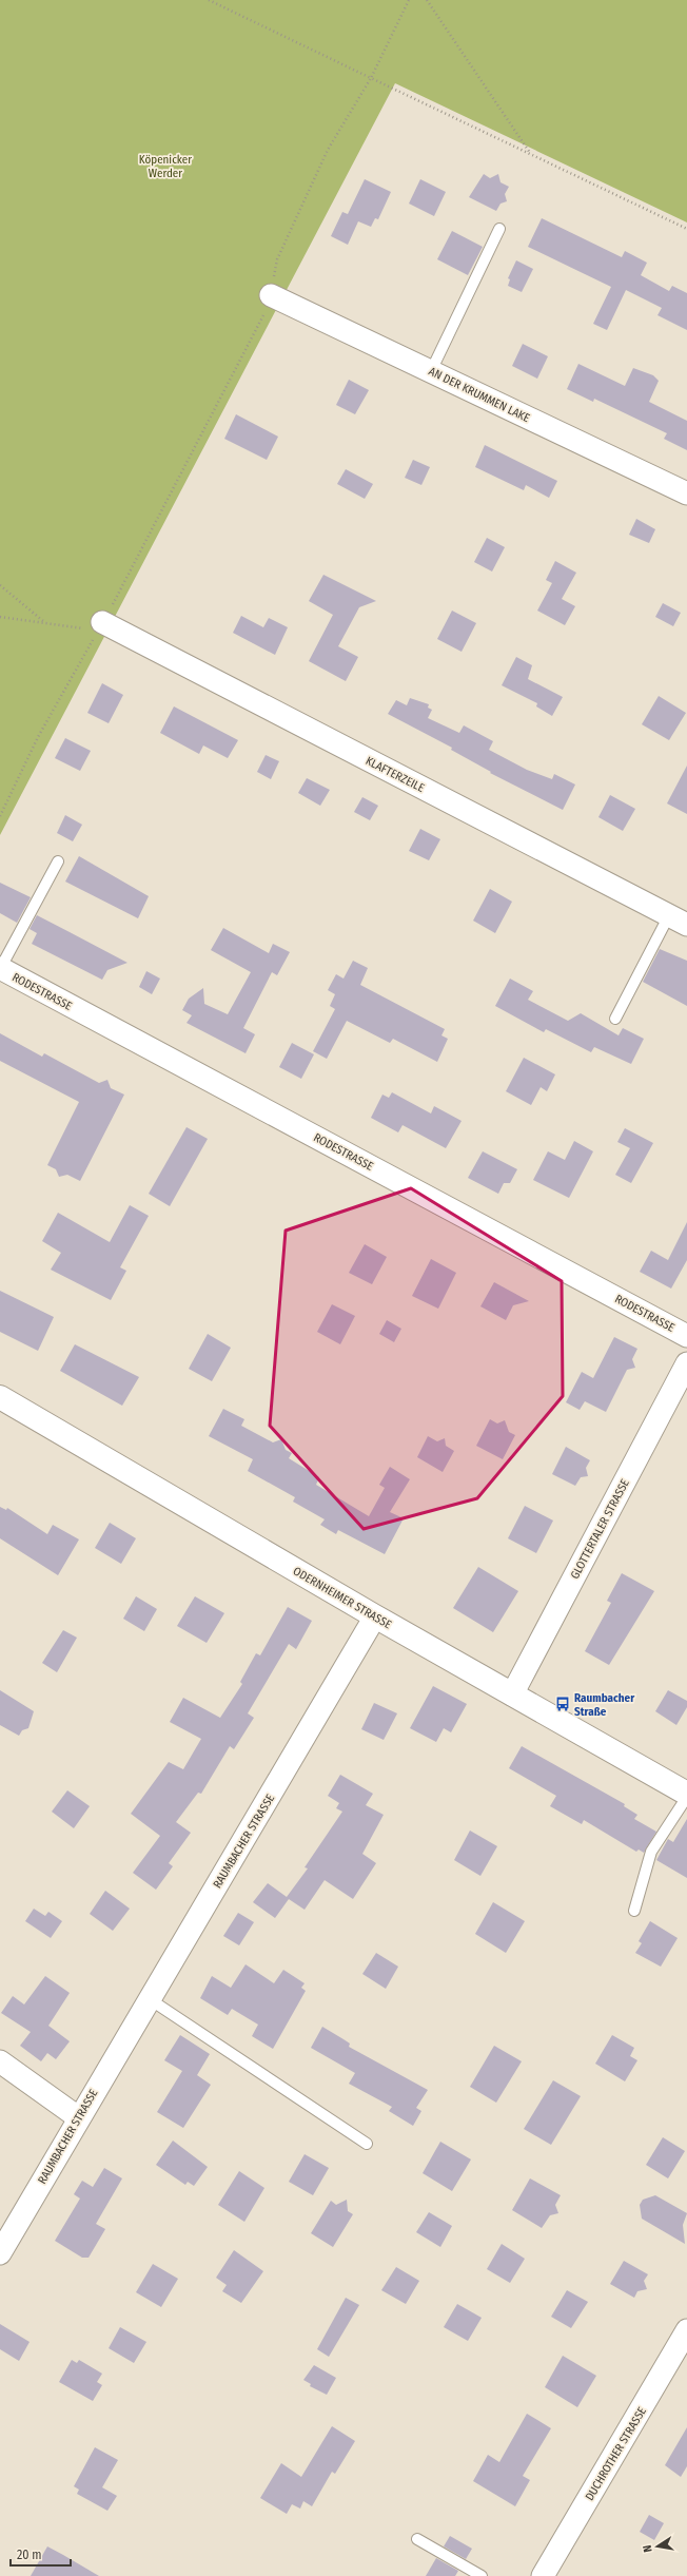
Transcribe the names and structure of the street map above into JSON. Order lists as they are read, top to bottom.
{
  "streets": {
    "street": [
      "AN DER KRUMMEN LAKE",
      "KLAFTERZEILE",
      "RODESTRASSE",
      "GLOTTERTALER STRASSE",
      "ODERNHEIMER STRASSE",
      "RAUMBACHER STRASSE",
      "DUCHROTHER STRASSE"
    ]
  },
  "crossings": [
    ["GLOTTERTALER STRASSE", "ODERNHEIMER STRASSE"],
    ["ODERNHEIMER STRASSE", "RAUMBACHER STRASSE"]
  ],
  "parks": ["Köpenicker Werder"],
  "places": {
    "bus stop": ["Raumbacher Straße"]
  },
  "scale_bar": "20 m",
  "north": "left"
}
